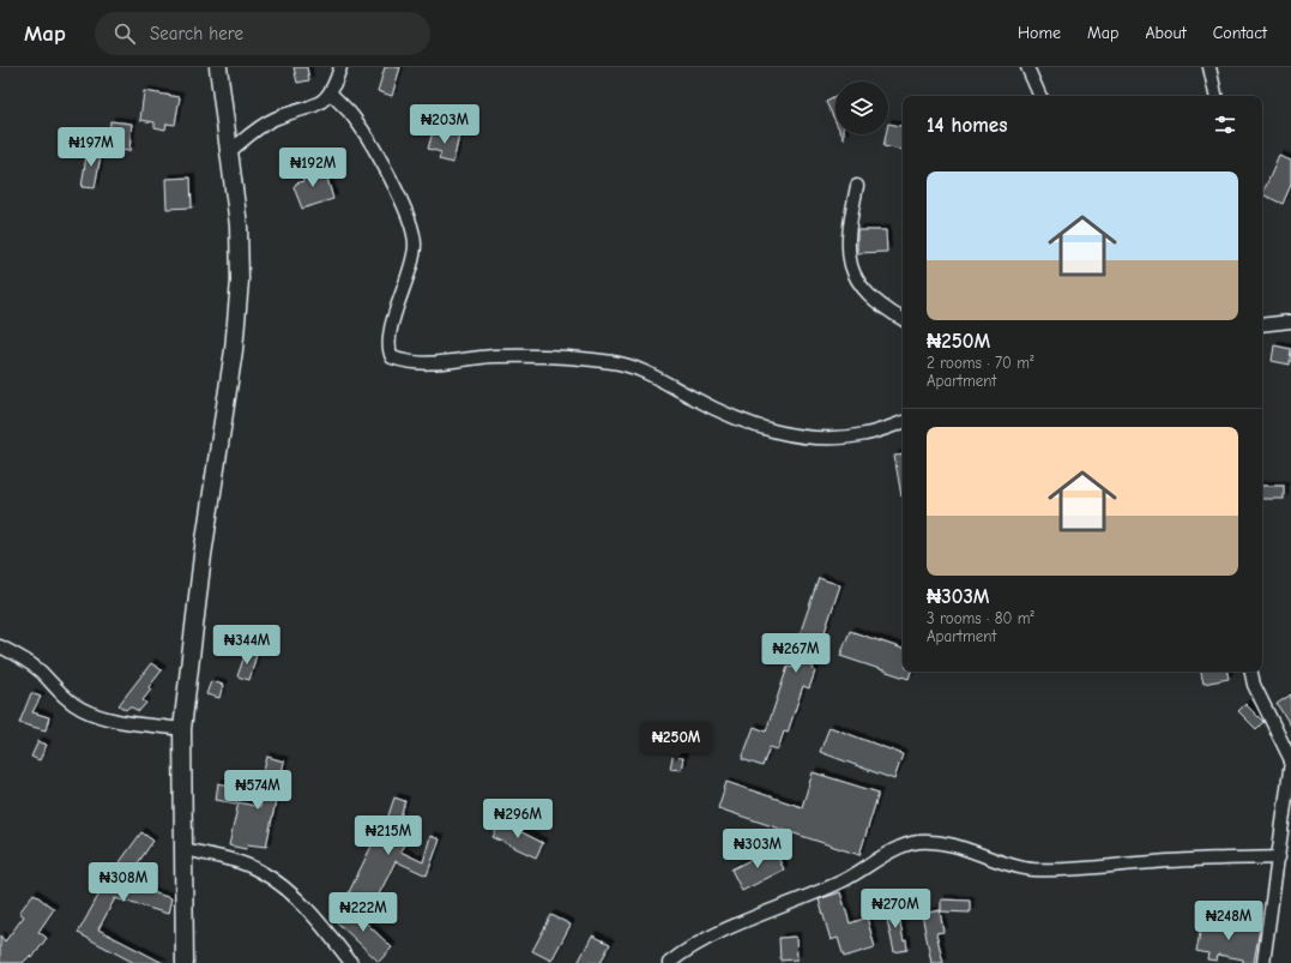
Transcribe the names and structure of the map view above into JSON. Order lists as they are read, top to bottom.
{
  "page": {
    "header": "Map",
    "search": "Search here",
    "nav": [
      "Home",
      "Map",
      "About",
      "Contact"
    ],
    "heading": "14 homes",
    "price": [
      "₦203M",
      "₦197M",
      "₦192M",
      "₦344M",
      "₦267M",
      "₦250M",
      "₦574M",
      "₦296M",
      "₦215M",
      "₦303M",
      "₦308M",
      "₦270M",
      "₦222M",
      "₦248M"
    ],
    "list": [
      {
        "name": "₦250M",
        "note": "2 rooms · 70 m² · Apartment"
      },
      {
        "name": "₦303M",
        "note": "3 rooms · 80 m² · Apartment"
      }
    ]
  }
}
